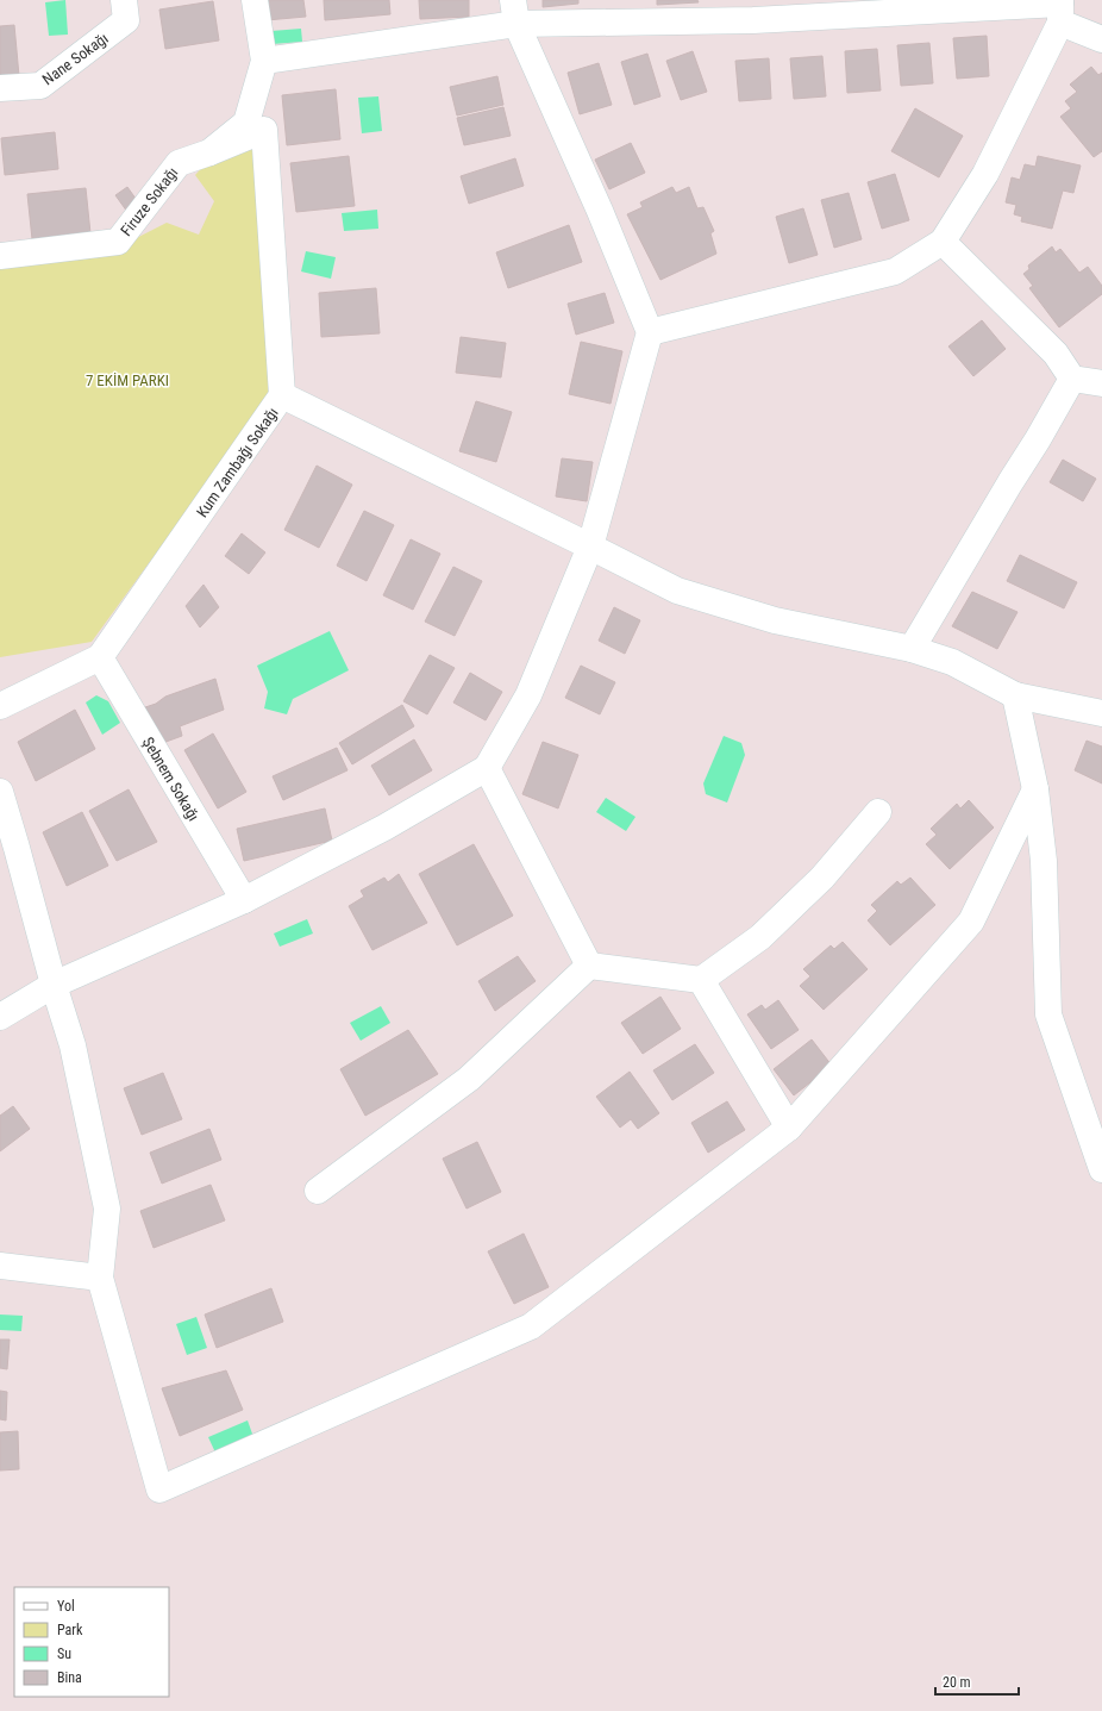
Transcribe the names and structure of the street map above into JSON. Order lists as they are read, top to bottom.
{
  "streets": {
    "street": [
      "Nane Sokağı",
      "Firuze Sokağı",
      "Kum Zambağı Sokağı",
      "Şebnem Sokağı"
    ]
  },
  "crossings": [
    ["Firuze Sokağı", "Kum Zambağı Sokağı"],
    ["Kum Zambağı Sokağı", "Şebnem Sokağı"]
  ],
  "parks": ["7 EKİM PARKI"],
  "legend": [
    "Yol",
    "Park",
    "Su",
    "Bina"
  ],
  "scale_bar": "20 m"
}
